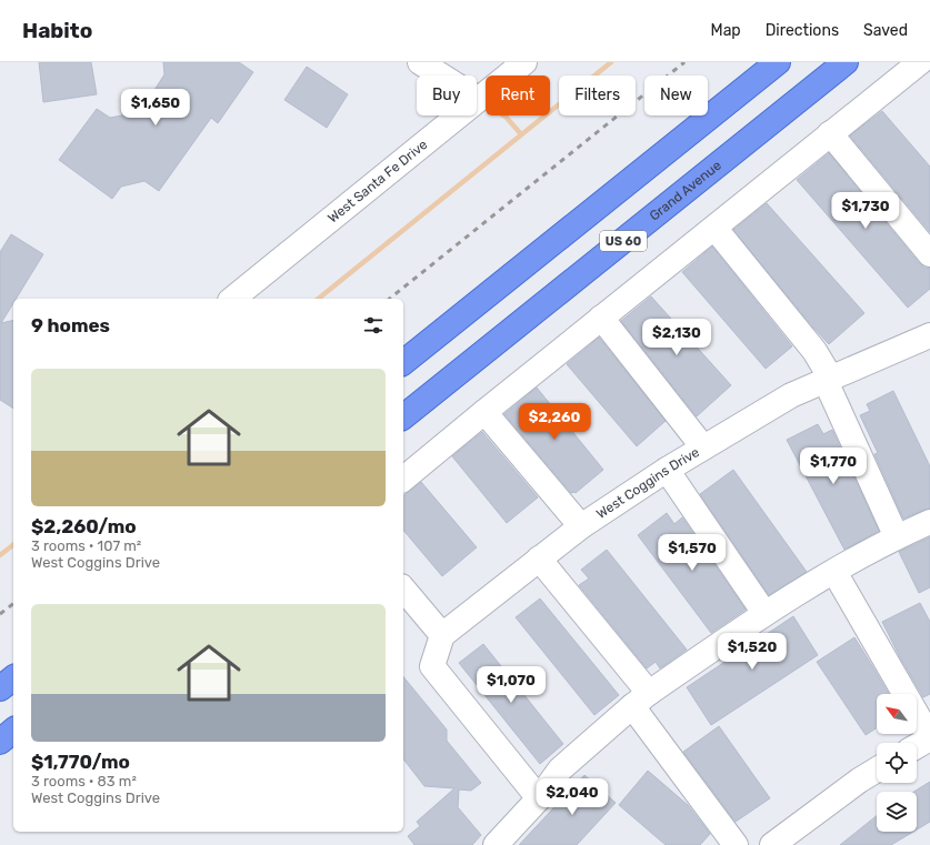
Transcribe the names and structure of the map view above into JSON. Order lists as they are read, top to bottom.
{
  "streets": {
    "highway": ["Grand Avenue", "US 60"],
    "street": ["West Santa Fe Drive", "West Coggins Drive"]
  },
  "north": "top left",
  "page": {
    "header": "Habito",
    "nav": ["Map", "Directions", "Saved"],
    "chip": [
      "Buy",
      "Rent",
      "Filters",
      "New"
    ],
    "price": [
      "$1,650",
      "$1,730",
      "$2,130",
      "$2,260",
      "$1,770",
      "$1,570",
      "$1,520",
      "$1,070",
      "$2,040"
    ],
    "heading": "9 homes",
    "list": [
      {
        "name": "$2,260/mo",
        "note": "3 rooms · 107 m² · West Coggins Drive"
      },
      {
        "name": "$1,770/mo",
        "note": "3 rooms · 83 m² · West Coggins Drive"
      }
    ]
  }
}
